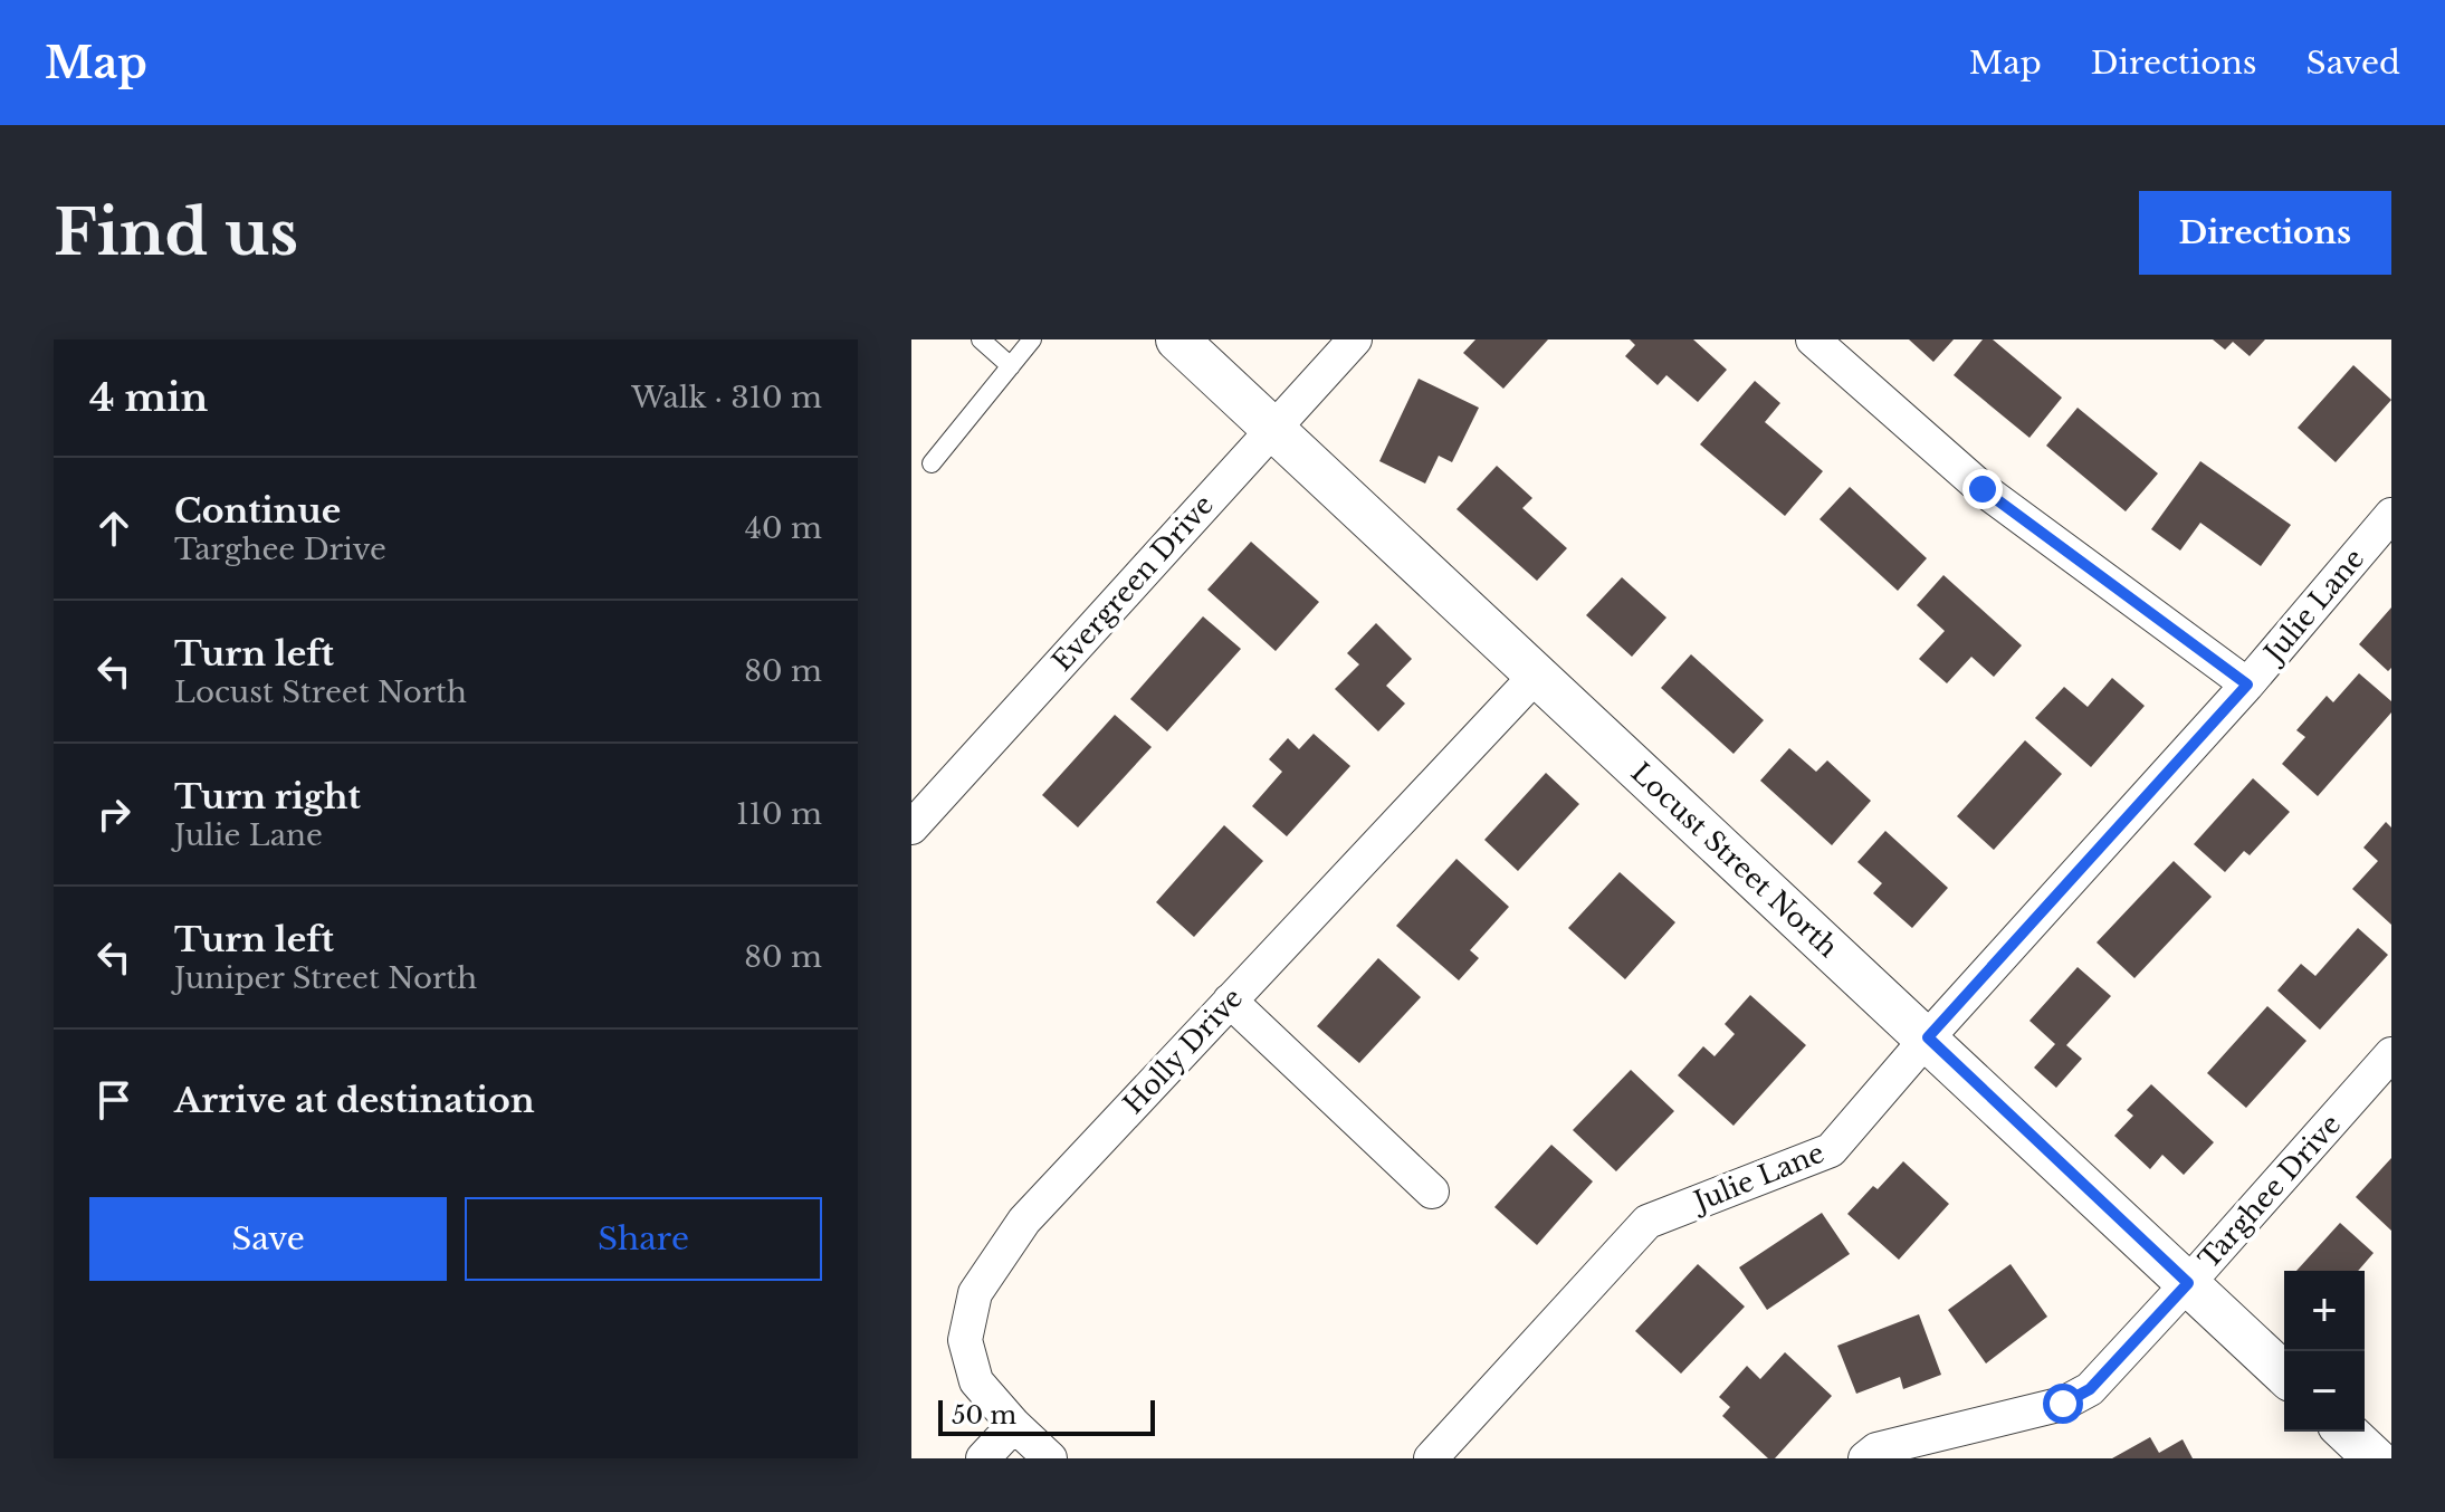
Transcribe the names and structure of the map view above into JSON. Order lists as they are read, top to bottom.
{
  "streets": {
    "street": [
      "Evergreen Drive",
      "Julie Lane",
      "Locust Street North",
      "Holly Drive",
      "Targhee Drive"
    ]
  },
  "crossings": [
    ["Evergreen Drive", "Locust Street North"],
    ["Julie Lane", "Locust Street North"],
    ["Locust Street North", "Holly Drive"],
    ["Locust Street North", "Targhee Drive"]
  ],
  "scale_bar": "50 m",
  "page": {
    "header": "Map",
    "nav": ["Map", "Directions", "Saved"],
    "buttons": [
      "Directions",
      ["Save", "Share"]
    ],
    "title": "Find us",
    "heading": ["4 min", "Walk · 310 m"],
    "list": [
      ["Continue", "Targhee Drive", "40 m"],
      ["Turn left", "Locust Street North", "80 m"],
      ["Turn right", "Julie Lane", "110 m"],
      ["Turn left", "Juniper Street North", "80 m"],
      "Arrive at destination"
    ],
    "map_buttons": ["+", "−"],
    "scale": "50 m"
  }
}
